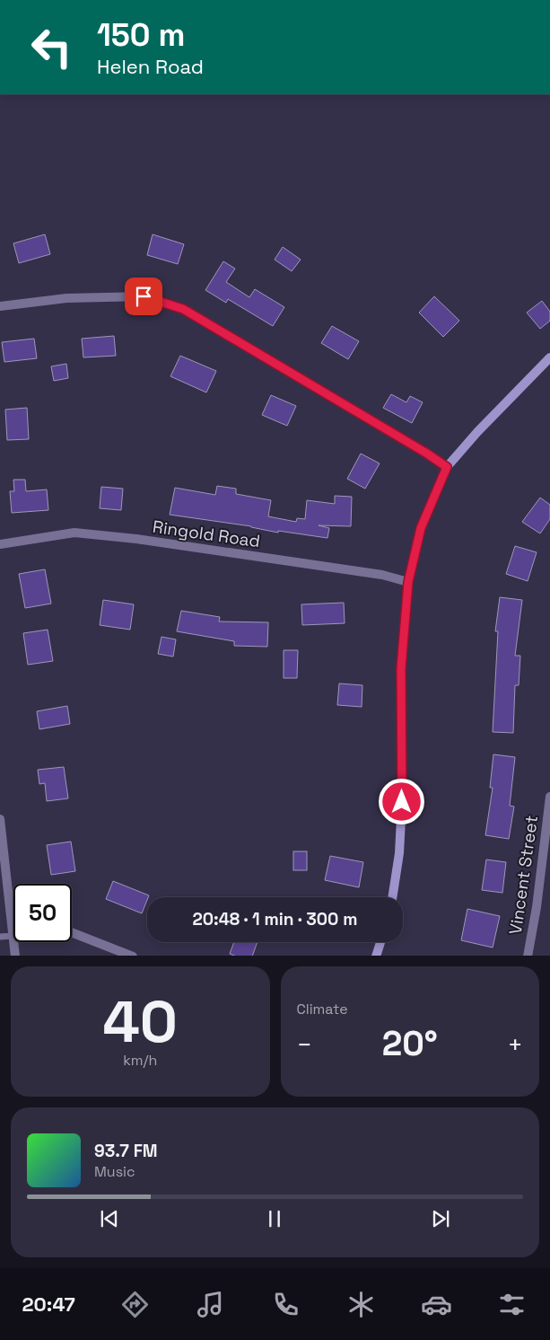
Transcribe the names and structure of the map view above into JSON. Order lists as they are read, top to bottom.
{
  "streets": {
    "street": ["Ringold Road", "Vincent Street"]
  },
  "page": {
    "turn": ["150 m", "Helen Road"],
    "limit": "50",
    "trip": "20:48 · 1 min · 300 m",
    "tile": [
      ["40", "km/h"],
      "Climate"
    ],
    "heat": ["−", "20°", "+"],
    "song": ["93.7 FM", "Music"],
    "tabs": "20:47"
  }
}
